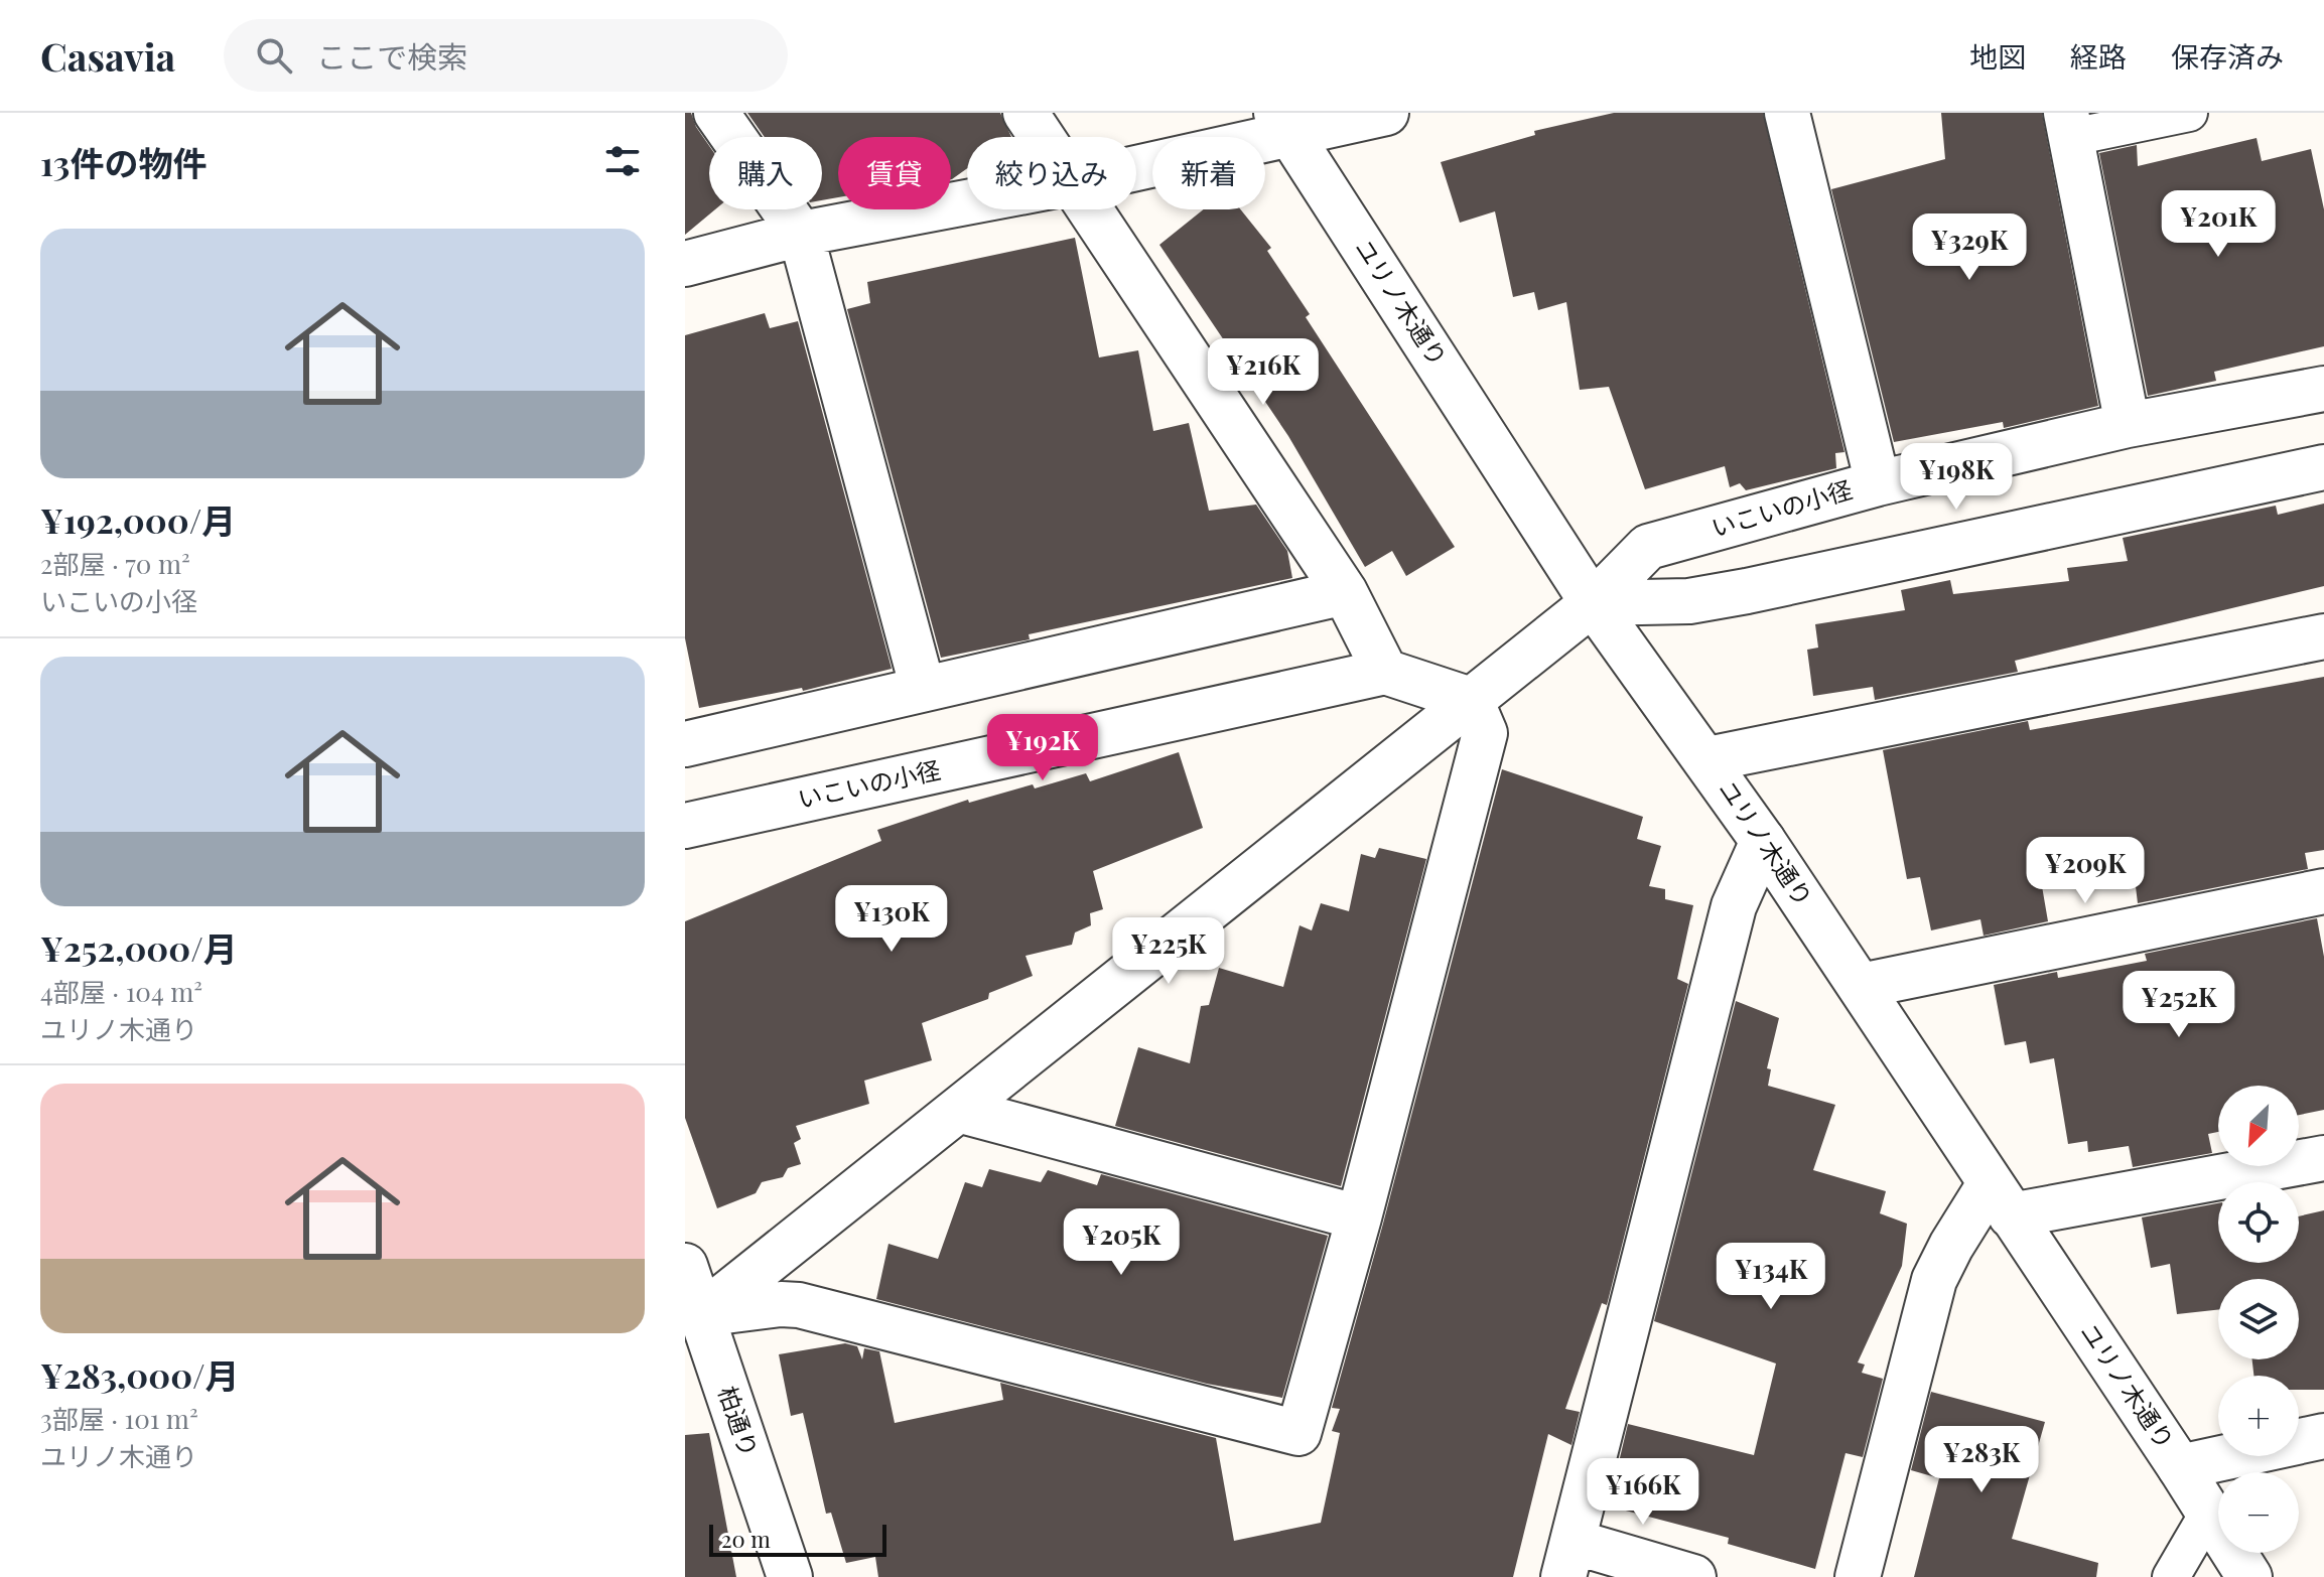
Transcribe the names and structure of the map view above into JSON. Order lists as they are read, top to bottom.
{
  "streets": {
    "street": ["ユリノ木通り", "いこいの小径", "柏通り"]
  },
  "crossings": [
    ["ユリノ木通り", "いこいの小径"],
    ["いこいの小径", "柏通り"]
  ],
  "scale_bar": "20 m",
  "north": "bottom left",
  "page": {
    "header": "Casavia",
    "search": "ここで検索",
    "nav": ["地図", "経路", "保存済み"],
    "heading": "13件の物件",
    "chip": [
      "購入",
      "賃貸",
      "絞り込み",
      "新着"
    ],
    "price": [
      "¥201K",
      "¥329K",
      "¥216K",
      "¥198K",
      "¥192K",
      "¥209K",
      "¥130K",
      "¥225K",
      "¥252K",
      "¥205K",
      "¥134K",
      "¥283K",
      "¥166K"
    ],
    "list": [
      {
        "name": "¥192,000/月",
        "note": "2部屋 · 70 m² · いこいの小径"
      },
      {
        "name": "¥252,000/月",
        "note": "4部屋 · 104 m² · ユリノ木通り"
      },
      {
        "name": "¥283,000/月",
        "note": "3部屋 · 101 m² · ユリノ木通り"
      }
    ],
    "map_buttons": ["+", "−"],
    "scale": "20 m"
  }
}
